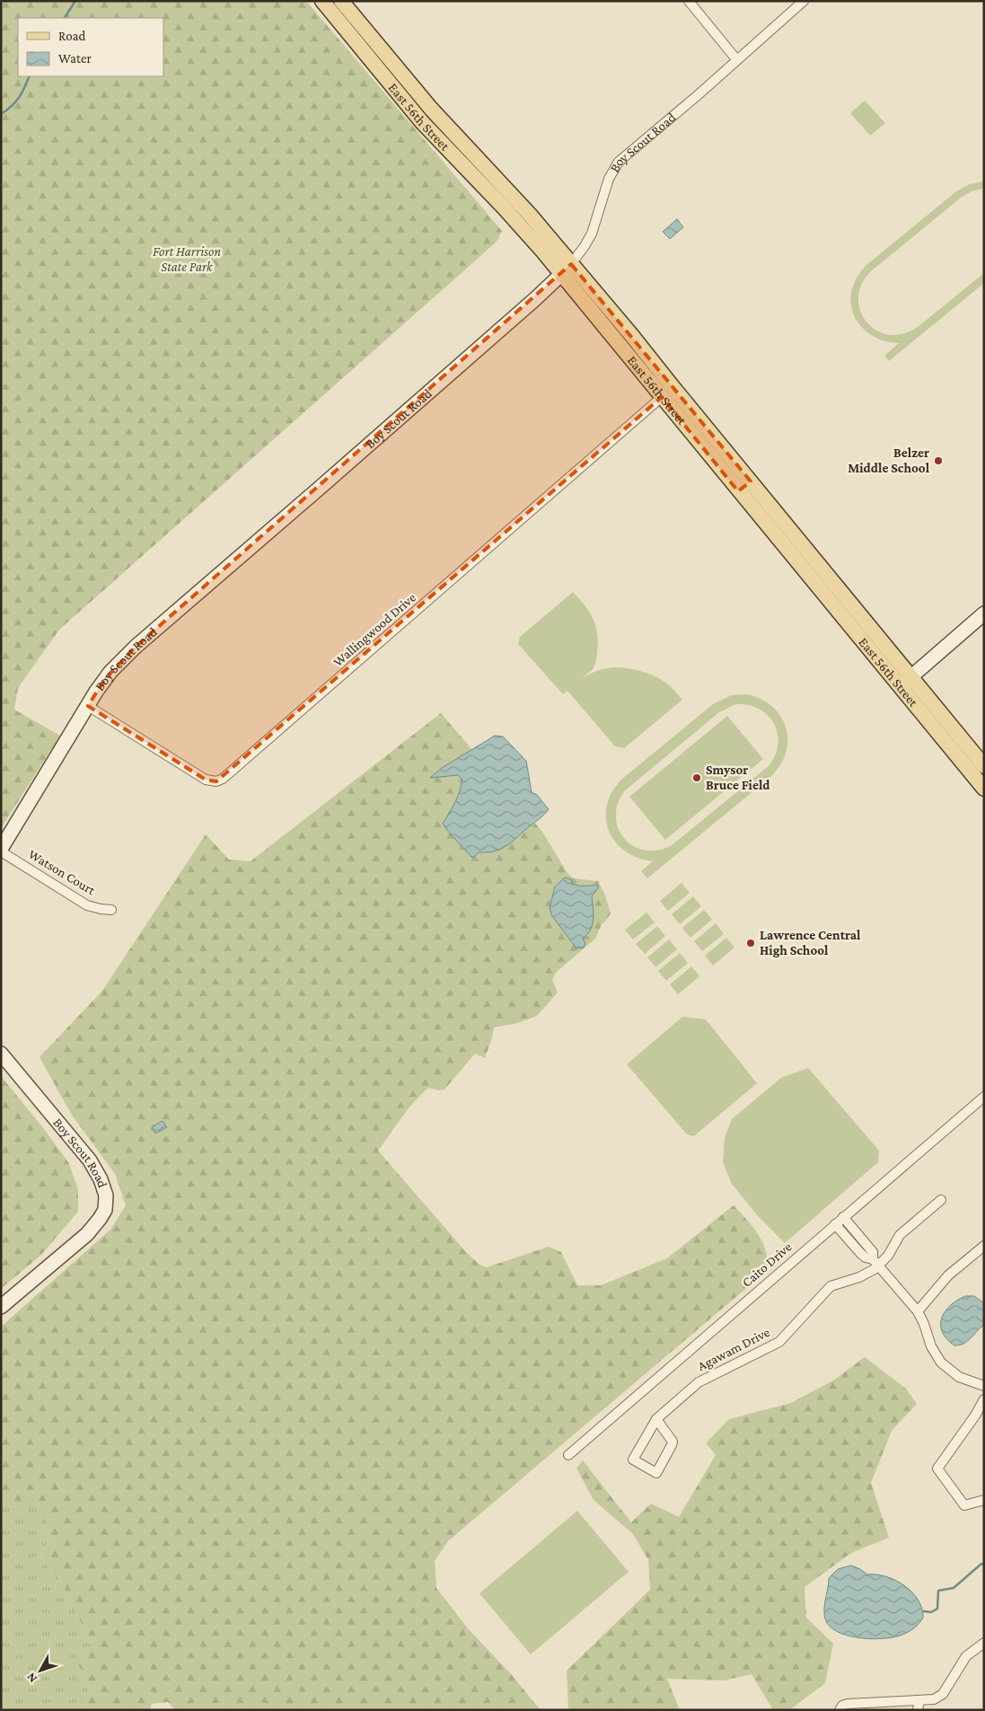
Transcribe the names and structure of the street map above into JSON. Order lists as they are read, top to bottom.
{
  "streets": {
    "main road": ["East 56th Street"],
    "street": [
      "Boy Scout Road",
      "Wallingwood Drive",
      "Watson Court",
      "Caito Drive",
      "Agawam Drive"
    ]
  },
  "crossings": [
    ["East 56th Street", "Boy Scout Road"],
    ["East 56th Street", "Wallingwood Drive"],
    ["Boy Scout Road", "Wallingwood Drive"],
    ["Boy Scout Road", "Watson Court"]
  ],
  "parks": ["Fort Harrison State Park"],
  "places": ["Belzer Middle School", "Smysor Bruce Field", "Lawrence Central High School"],
  "legend": ["Road", "Water"],
  "north": "bottom left"
}
